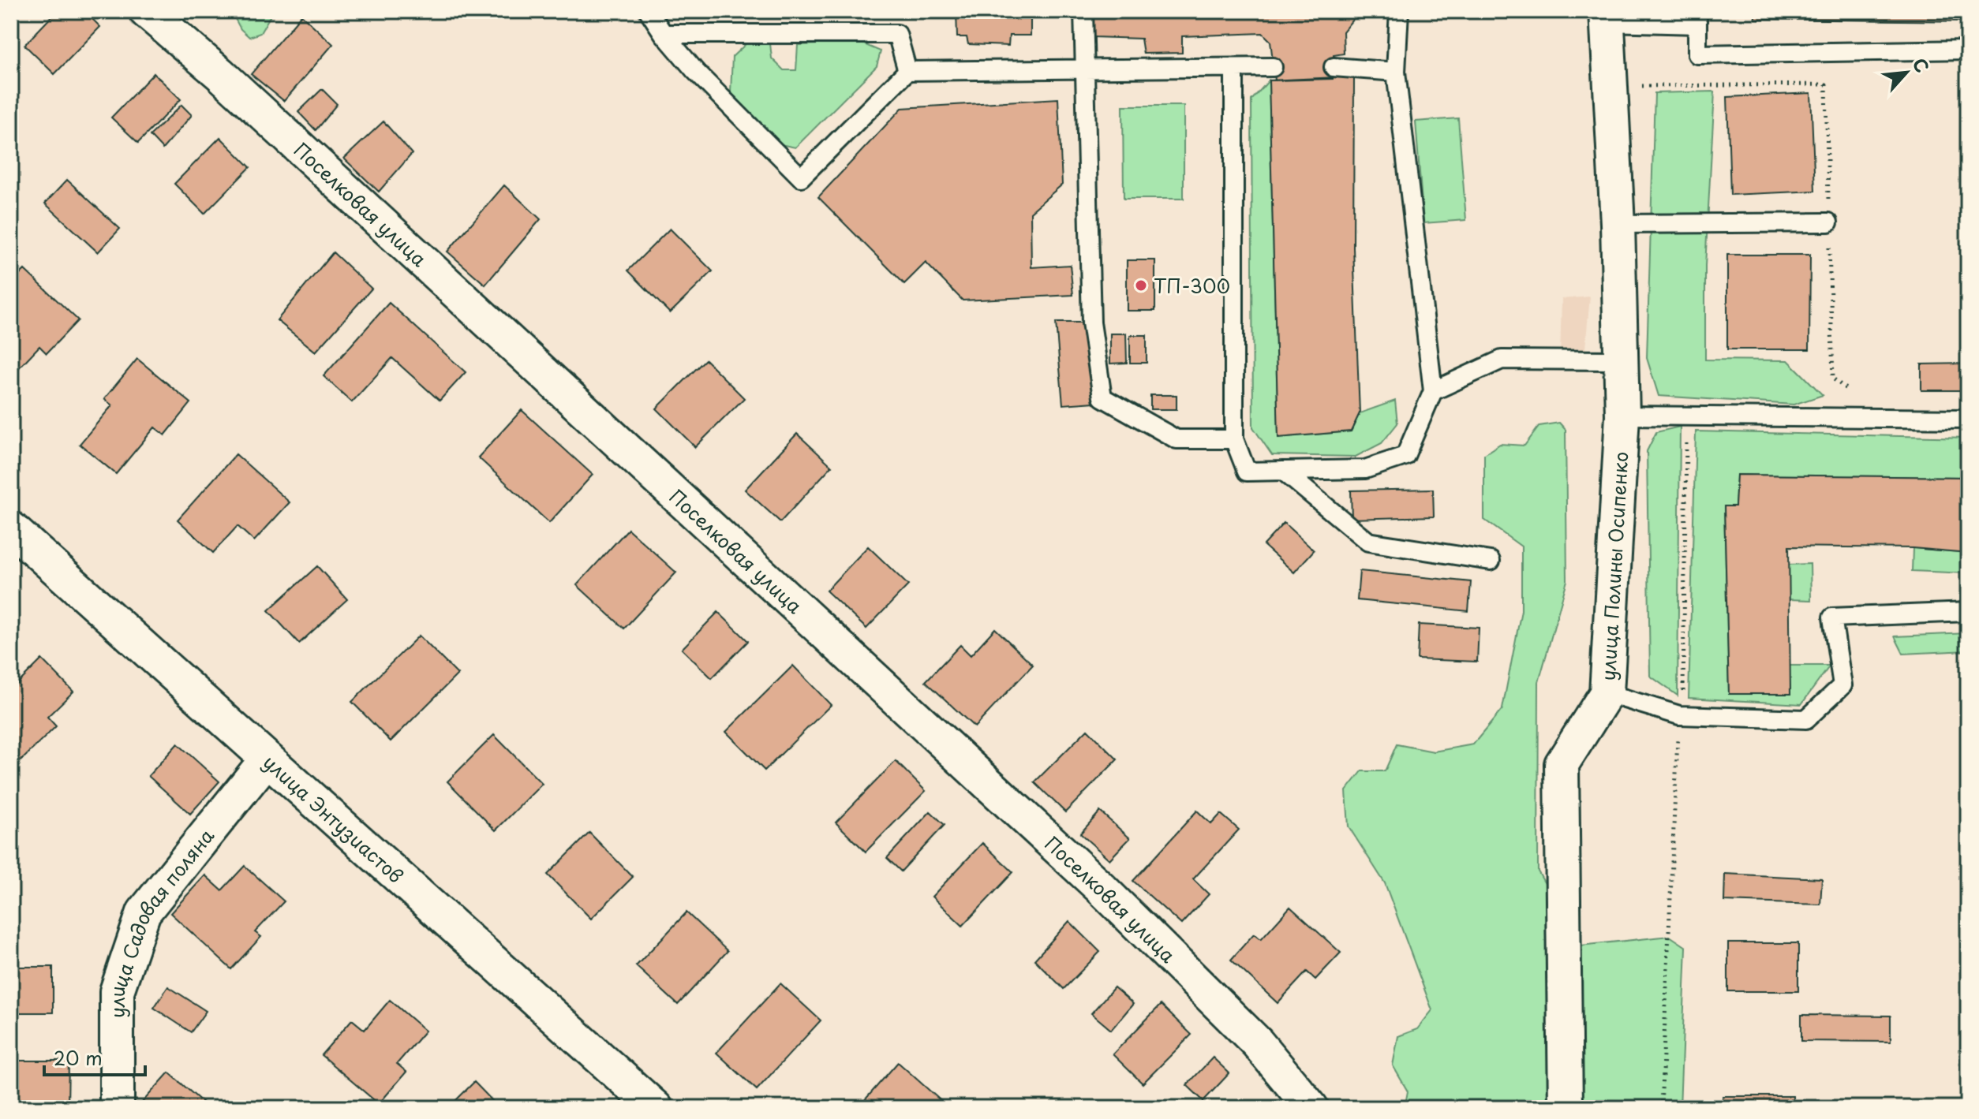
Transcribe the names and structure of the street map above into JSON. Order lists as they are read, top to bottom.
{
  "streets": {
    "street": [
      "Поселковая улица",
      "улица Полины Осипенко",
      "улица Энтузиастов",
      "улица Садовая поляна"
    ]
  },
  "crossings": [
    ["улица Энтузиастов", "улица Садовая поляна"]
  ],
  "places": ["ТП-300"],
  "scale_bar": "20 m",
  "north": "top right"
}
